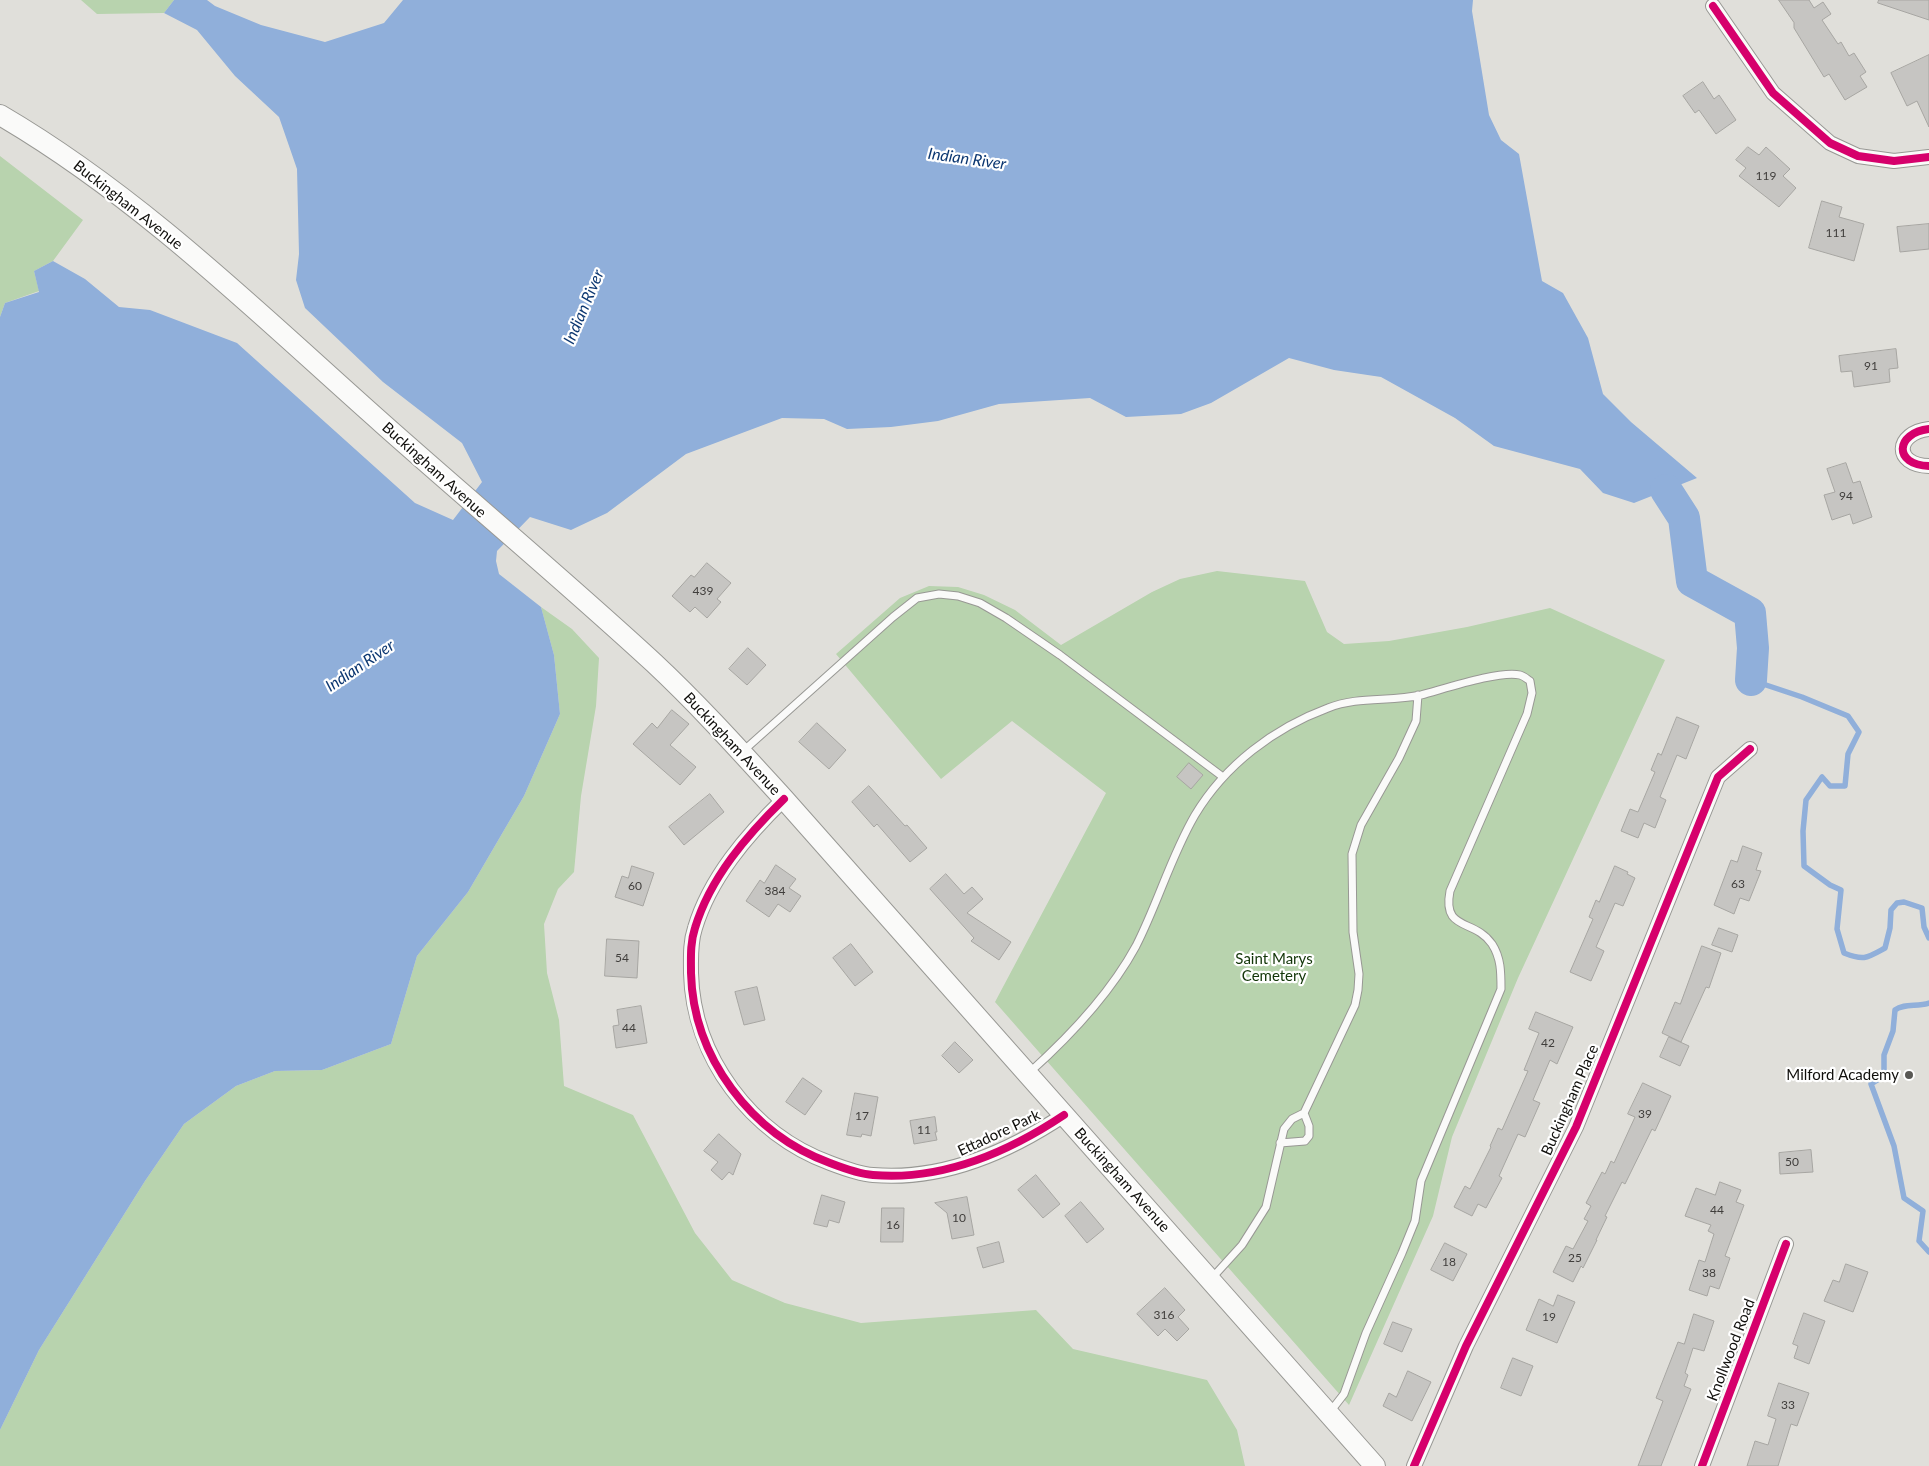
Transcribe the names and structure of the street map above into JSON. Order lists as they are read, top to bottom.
{
  "streets": {
    "main road": ["Buckingham Avenue"],
    "street": ["Buckingham Place", "Ettadore Park", "Knollwood Road"]
  },
  "crossings": [
    ["Buckingham Avenue", "Ettadore Park"]
  ],
  "water": ["Indian River"],
  "parks": ["Saint Marys Cemetery"],
  "places": ["Milford Academy"],
  "house_numbers": [
    "119",
    "111",
    "91",
    "94",
    "439",
    "63",
    "60",
    "384",
    "54",
    "44",
    "42",
    "39",
    "17",
    "11",
    "50",
    "44",
    "10",
    "16",
    "25",
    "18",
    "38",
    "316",
    "19",
    "33"
  ]
}
